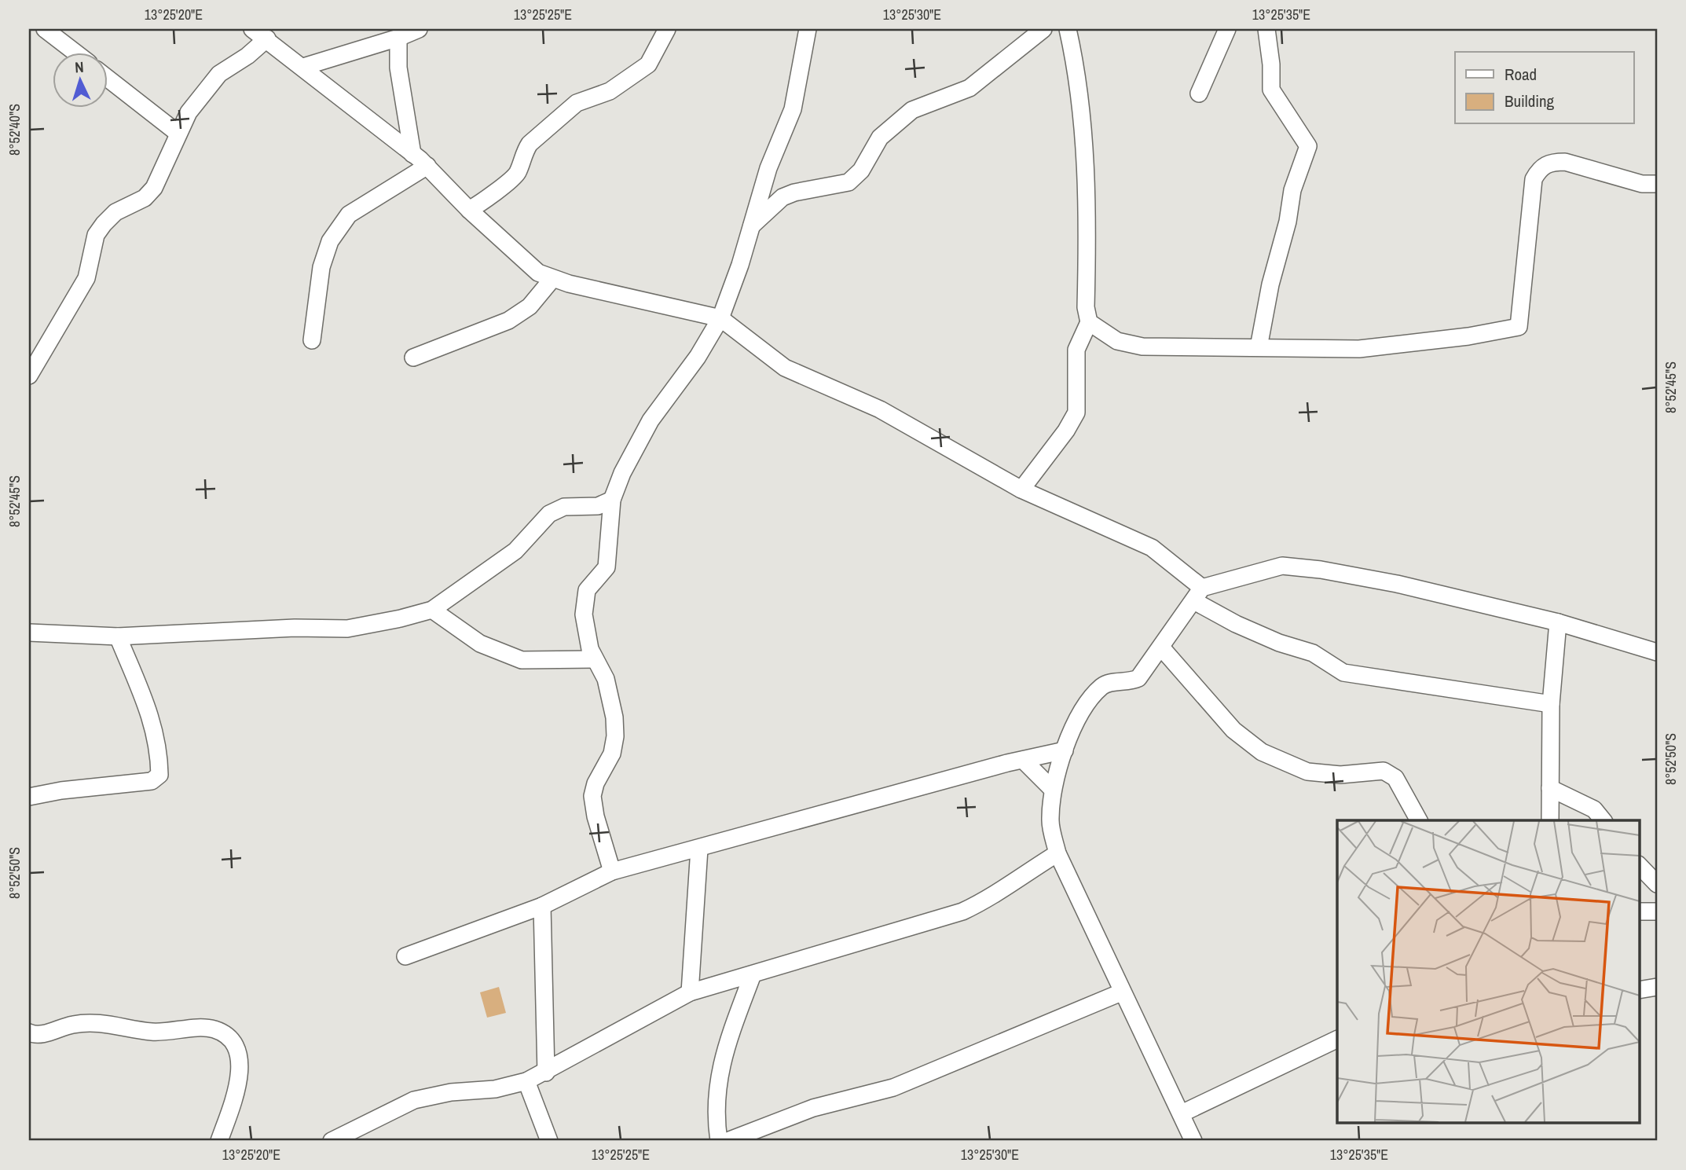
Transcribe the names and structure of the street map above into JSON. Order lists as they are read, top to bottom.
{
  "legend": ["Road", "Building"],
  "north": "top",
  "coordinates": [
    "13°25'20\"E",
    "13°25'25\"E",
    "13°25'30\"E",
    "13°25'35\"E",
    "8°52'40\"S",
    "8°52'45\"S",
    "8°52'50\"S"
  ]
}
